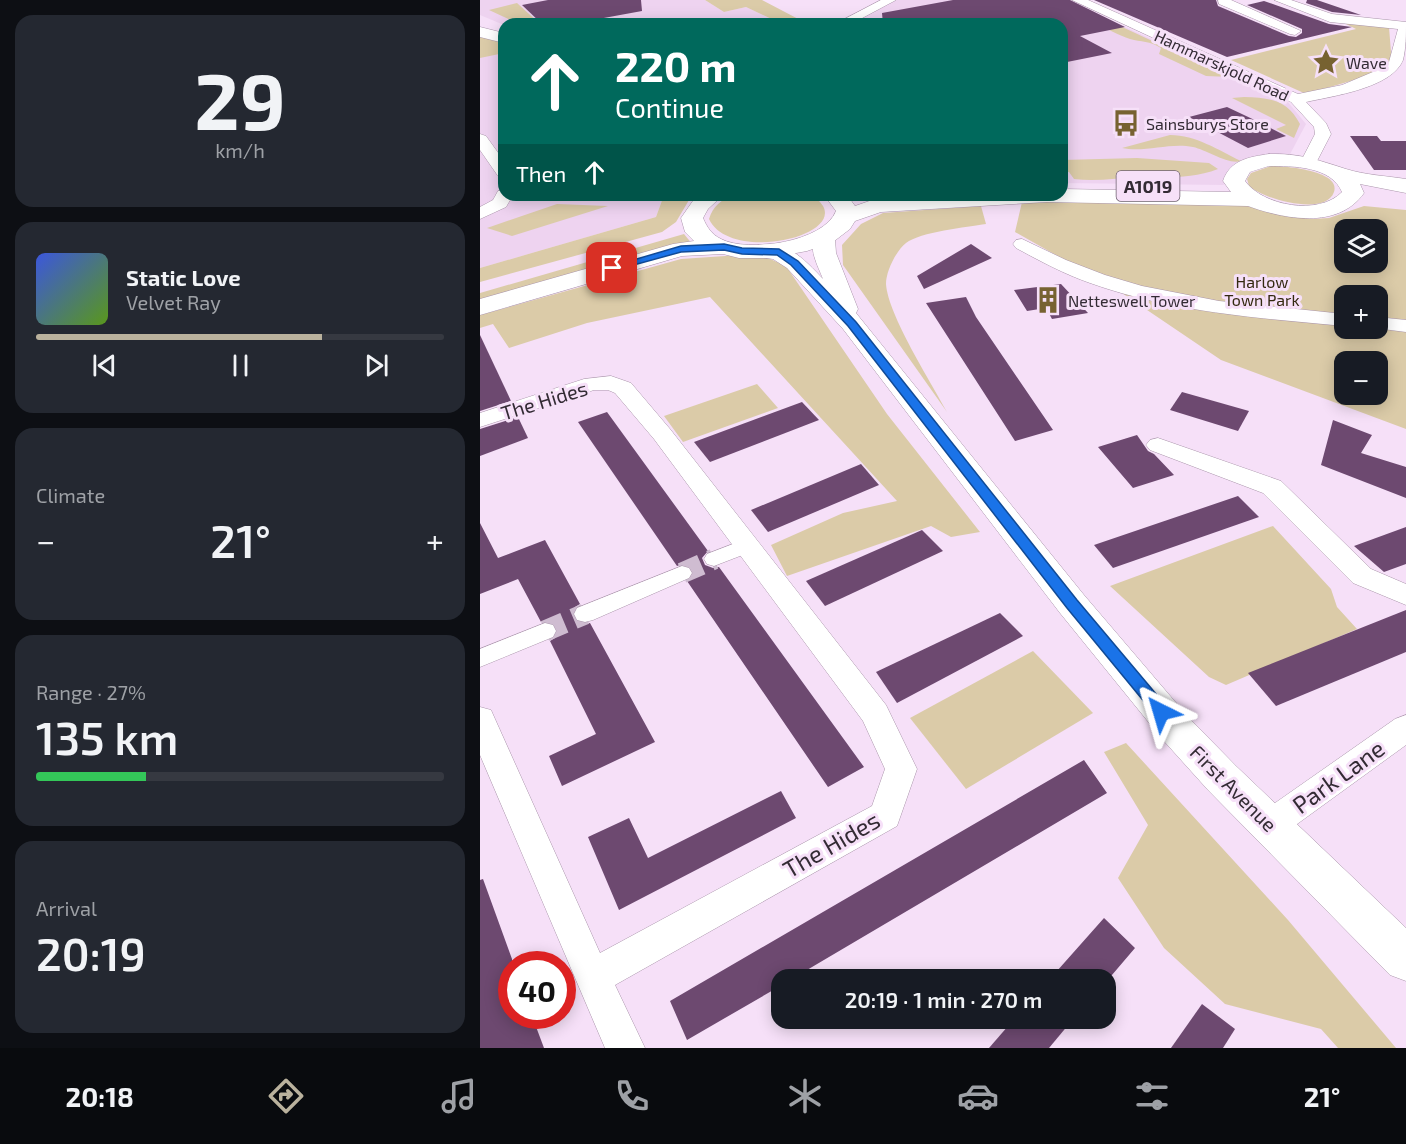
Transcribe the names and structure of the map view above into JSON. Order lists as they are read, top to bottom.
{
  "streets": {
    "main road": ["A1019"],
    "street": [
      "Hammarskjold Road",
      "The Hides",
      "Park Lane",
      "First Avenue"
    ]
  },
  "crossings": [
    ["Park Lane", "First Avenue"]
  ],
  "parks": ["Harlow Town Park"],
  "places": {
    "place": ["Wave"],
    "bus stop": ["Sainsburys Store"],
    "building": ["Netteswell Tower"]
  },
  "page": {
    "tile": [
      ["29", "km/h"],
      "Climate",
      ["Range · 27%", "135 km"],
      ["Arrival", "20:19"]
    ],
    "turn": ["220 m", "Continue"],
    "then": "Then",
    "map_buttons": ["+", "−"],
    "song": ["Static Love", "Velvet Ray"],
    "heat": ["−", "21°", "+"],
    "limit": "40",
    "trip": "20:19 · 1 min · 270 m",
    "tabs": ["20:18", "21°"]
  }
}
